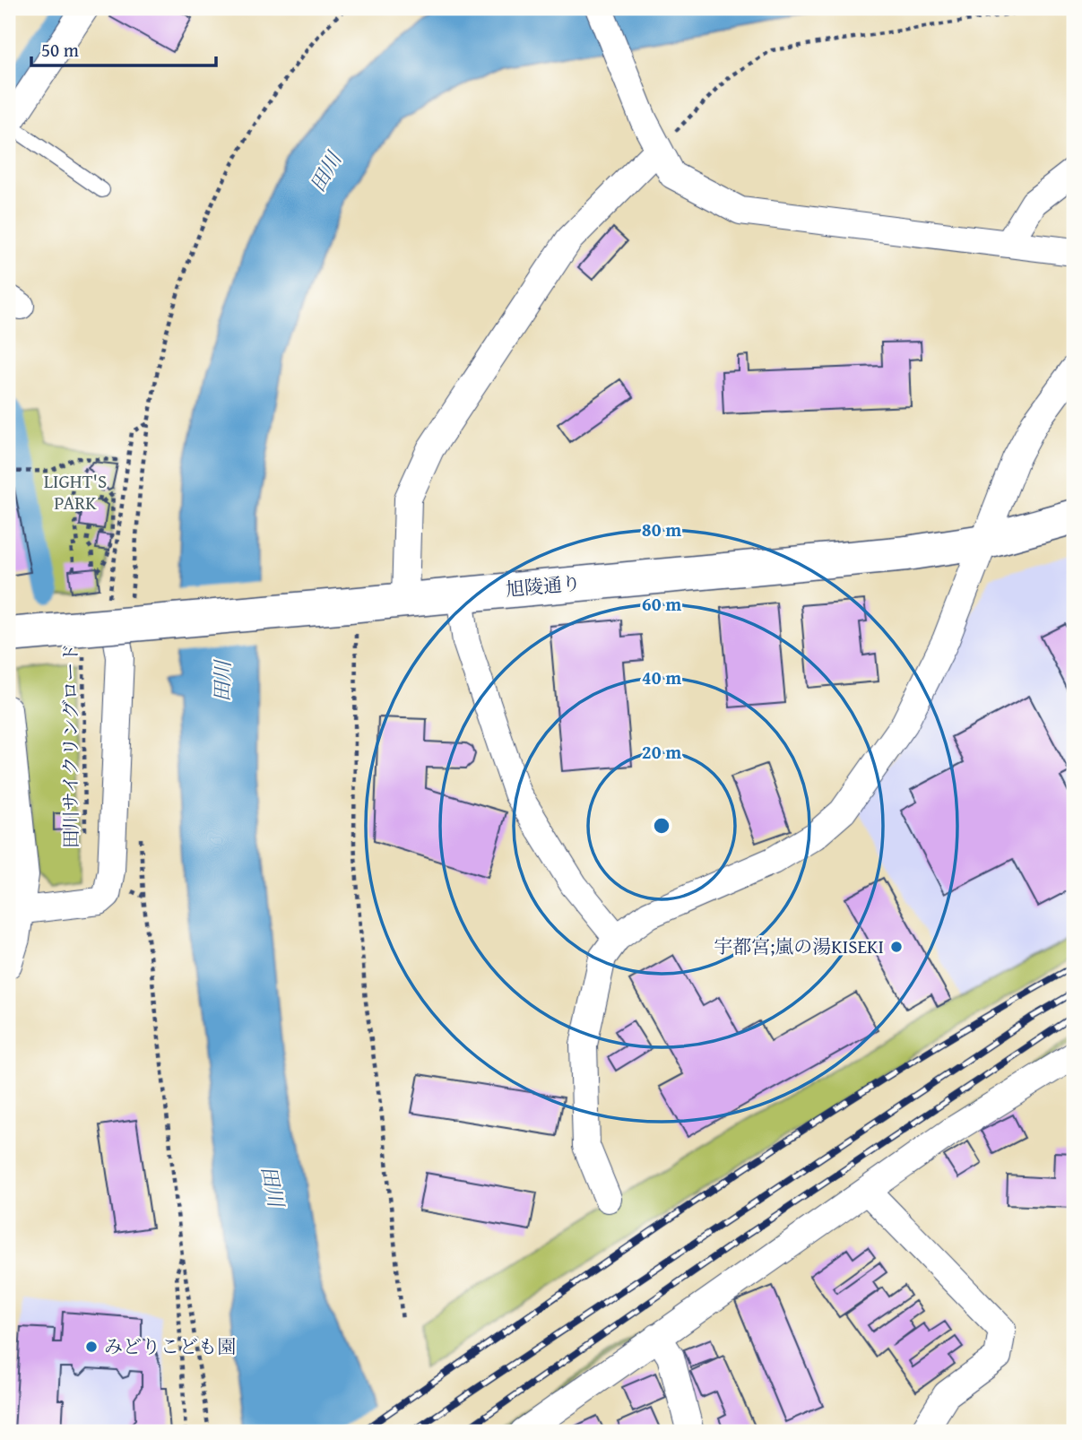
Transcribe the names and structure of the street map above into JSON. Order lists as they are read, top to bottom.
{
  "streets": {
    "street": ["旭陵通り"],
    "path": ["田川サイクリングロード"]
  },
  "water": ["田川"],
  "parks": ["LIGHT'S PARK"],
  "places": ["宇都宮;嵐の湯KISEKI", "みどりこども園"],
  "scale_bar": "50 m",
  "rings": [
    "80 m",
    "60 m",
    "40 m",
    "20 m"
  ]
}
